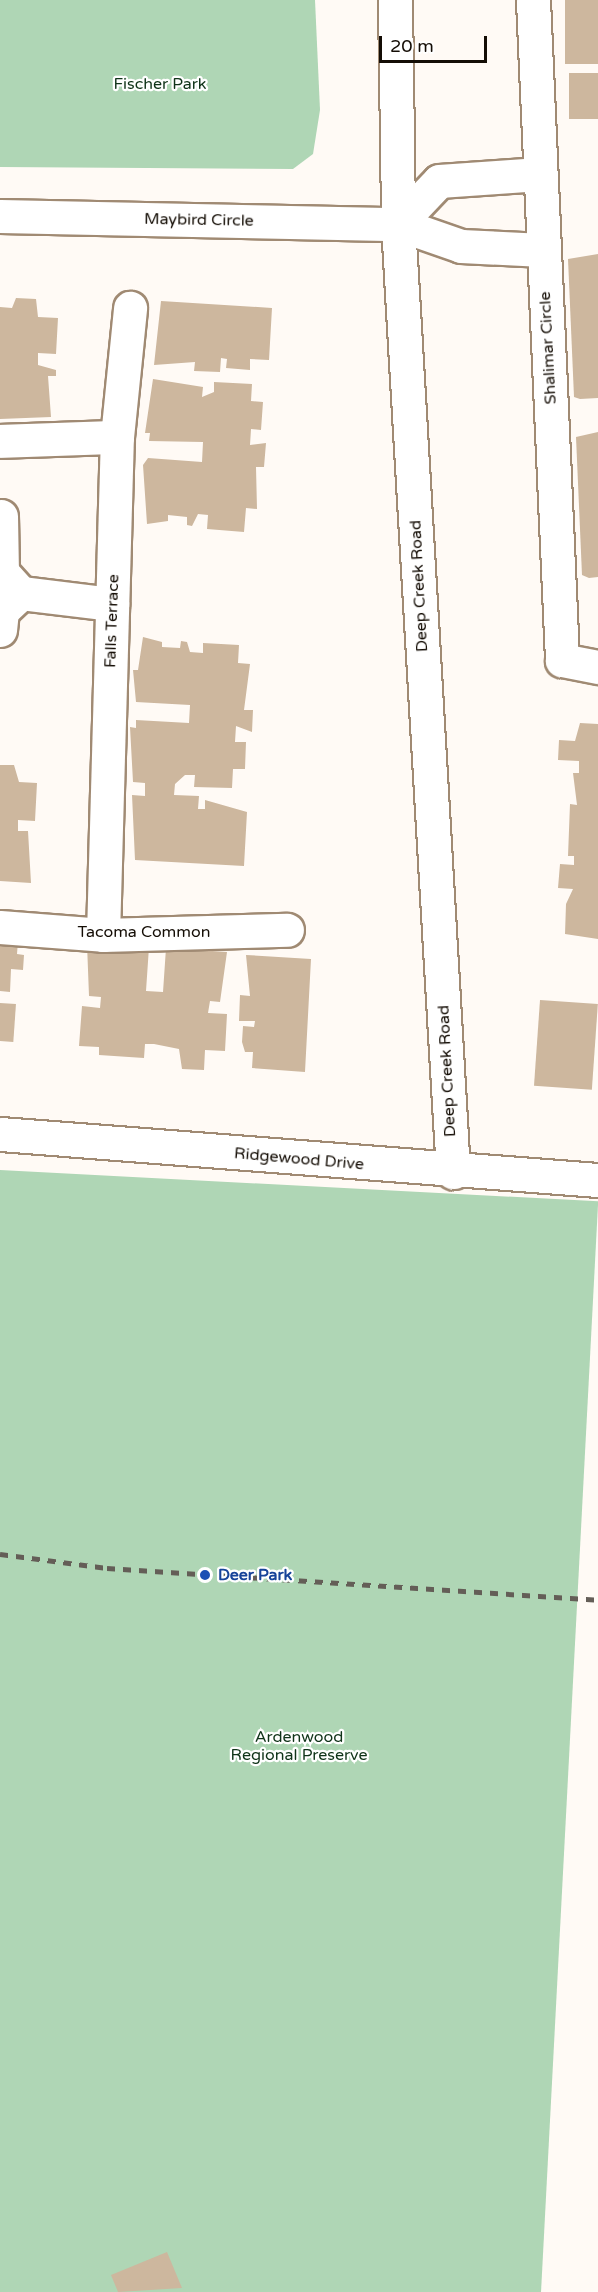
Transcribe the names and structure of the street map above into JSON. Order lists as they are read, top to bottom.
{
  "streets": {
    "street": [
      "Maybird Circle",
      "Shalimar Circle",
      "Deep Creek Road",
      "Falls Terrace",
      "Tacoma Common",
      "Ridgewood Drive"
    ]
  },
  "crossings": [
    ["Maybird Circle", "Shalimar Circle"],
    ["Maybird Circle", "Deep Creek Road"],
    ["Deep Creek Road", "Ridgewood Drive"],
    ["Falls Terrace", "Tacoma Common"]
  ],
  "parks": ["Fischer Park", "Ardenwood Regional Preserve"],
  "places": ["Deer Park"],
  "scale_bar": "20 m"
}
